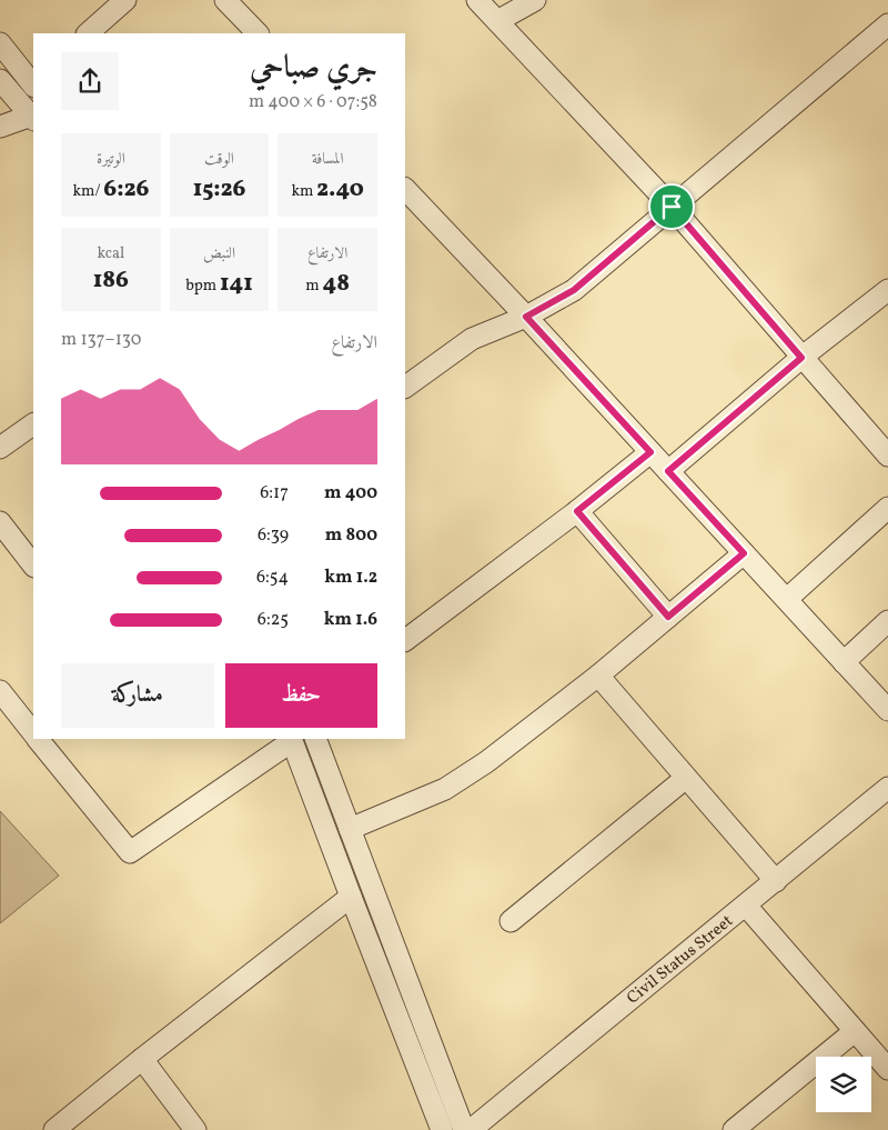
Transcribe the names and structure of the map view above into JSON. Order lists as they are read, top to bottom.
{
  "streets": {
    "street": ["Civil Status Street"]
  },
  "page": {
    "heading": ["جري صباحي", "07:58 · 6 × 400 m"],
    "stats": [
      ["المسافة", "2.40 km"],
      ["الوقت", "15:26"],
      ["الوتيرة", "6:26 /km"],
      ["الارتفاع", "48 m"],
      ["النبض", "141 bpm"],
      ["kcal", "186"]
    ],
    "chart": ["الارتفاع", "130–137 m"],
    "list": [
      {
        "name": "400 m",
        "note": "6:17"
      },
      {
        "name": "800 m",
        "note": "6:39"
      },
      {
        "name": "1.2 km",
        "note": "6:54"
      },
      {
        "name": "1.6 km",
        "note": "6:25"
      }
    ],
    "buttons": ["حفظ", "مشاركة"]
  }
}
